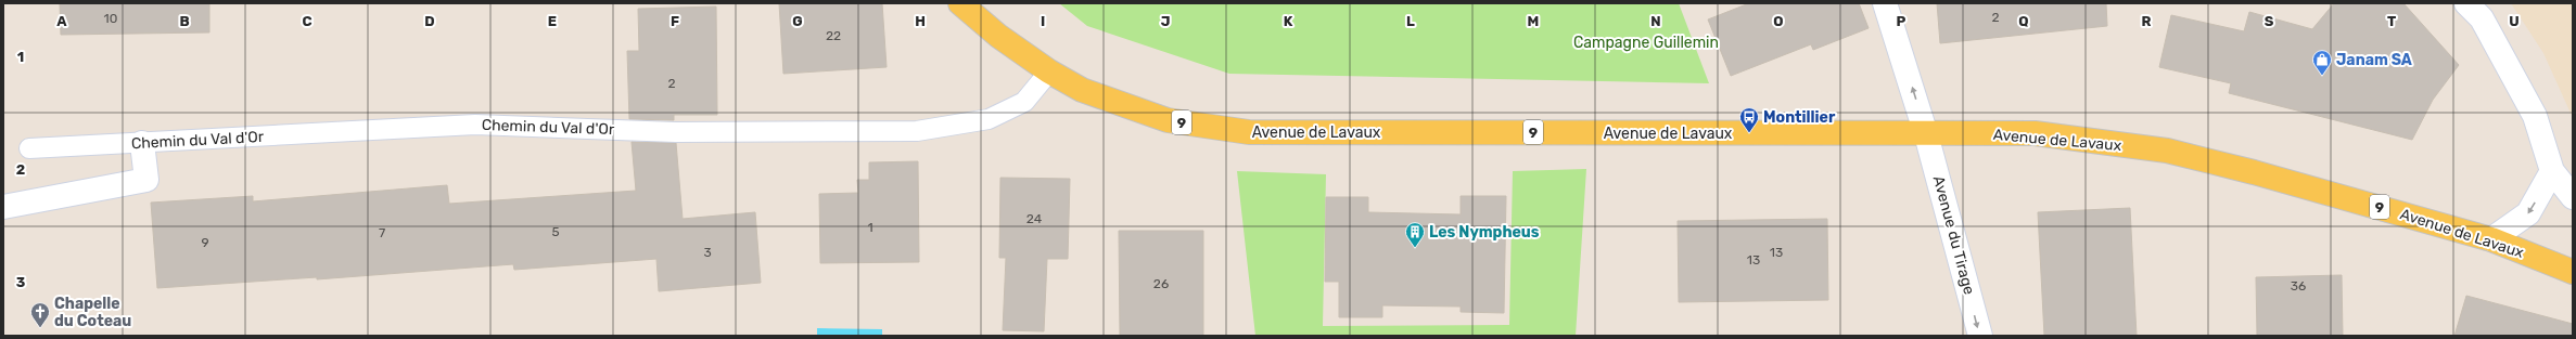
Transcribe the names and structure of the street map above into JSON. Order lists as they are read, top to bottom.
{
  "streets": {
    "main road": ["9", "Avenue de Lavaux"],
    "street": ["Avenue du Tirage"],
    "lane": ["Chemin du Val d'Or"]
  },
  "crossings": [
    ["Chemin du Val d'Or", "Avenue de Lavaux"],
    ["Avenue de Lavaux", "Avenue du Tirage"]
  ],
  "parks": ["Campagne Guillemin"],
  "places": {
    "shop": ["Janam SA"],
    "bus stop": ["Montillier"],
    "building": ["Les Nympheus"],
    "church": ["Chapelle du Coteau"]
  },
  "house_numbers": [
    "2",
    "10",
    "22",
    "2",
    "24",
    "1",
    "5",
    "7",
    "9",
    "3",
    "13",
    "13",
    "26",
    "36"
  ],
  "grid": {
    "columns": [
      "A",
      "B",
      "C",
      "D",
      "E",
      "F",
      "G",
      "H",
      "I",
      "J",
      "K",
      "L",
      "M",
      "N",
      "O",
      "P",
      "Q",
      "R",
      "S",
      "T",
      "U"
    ],
    "rows": ["1", "2", "3"]
  }
}
